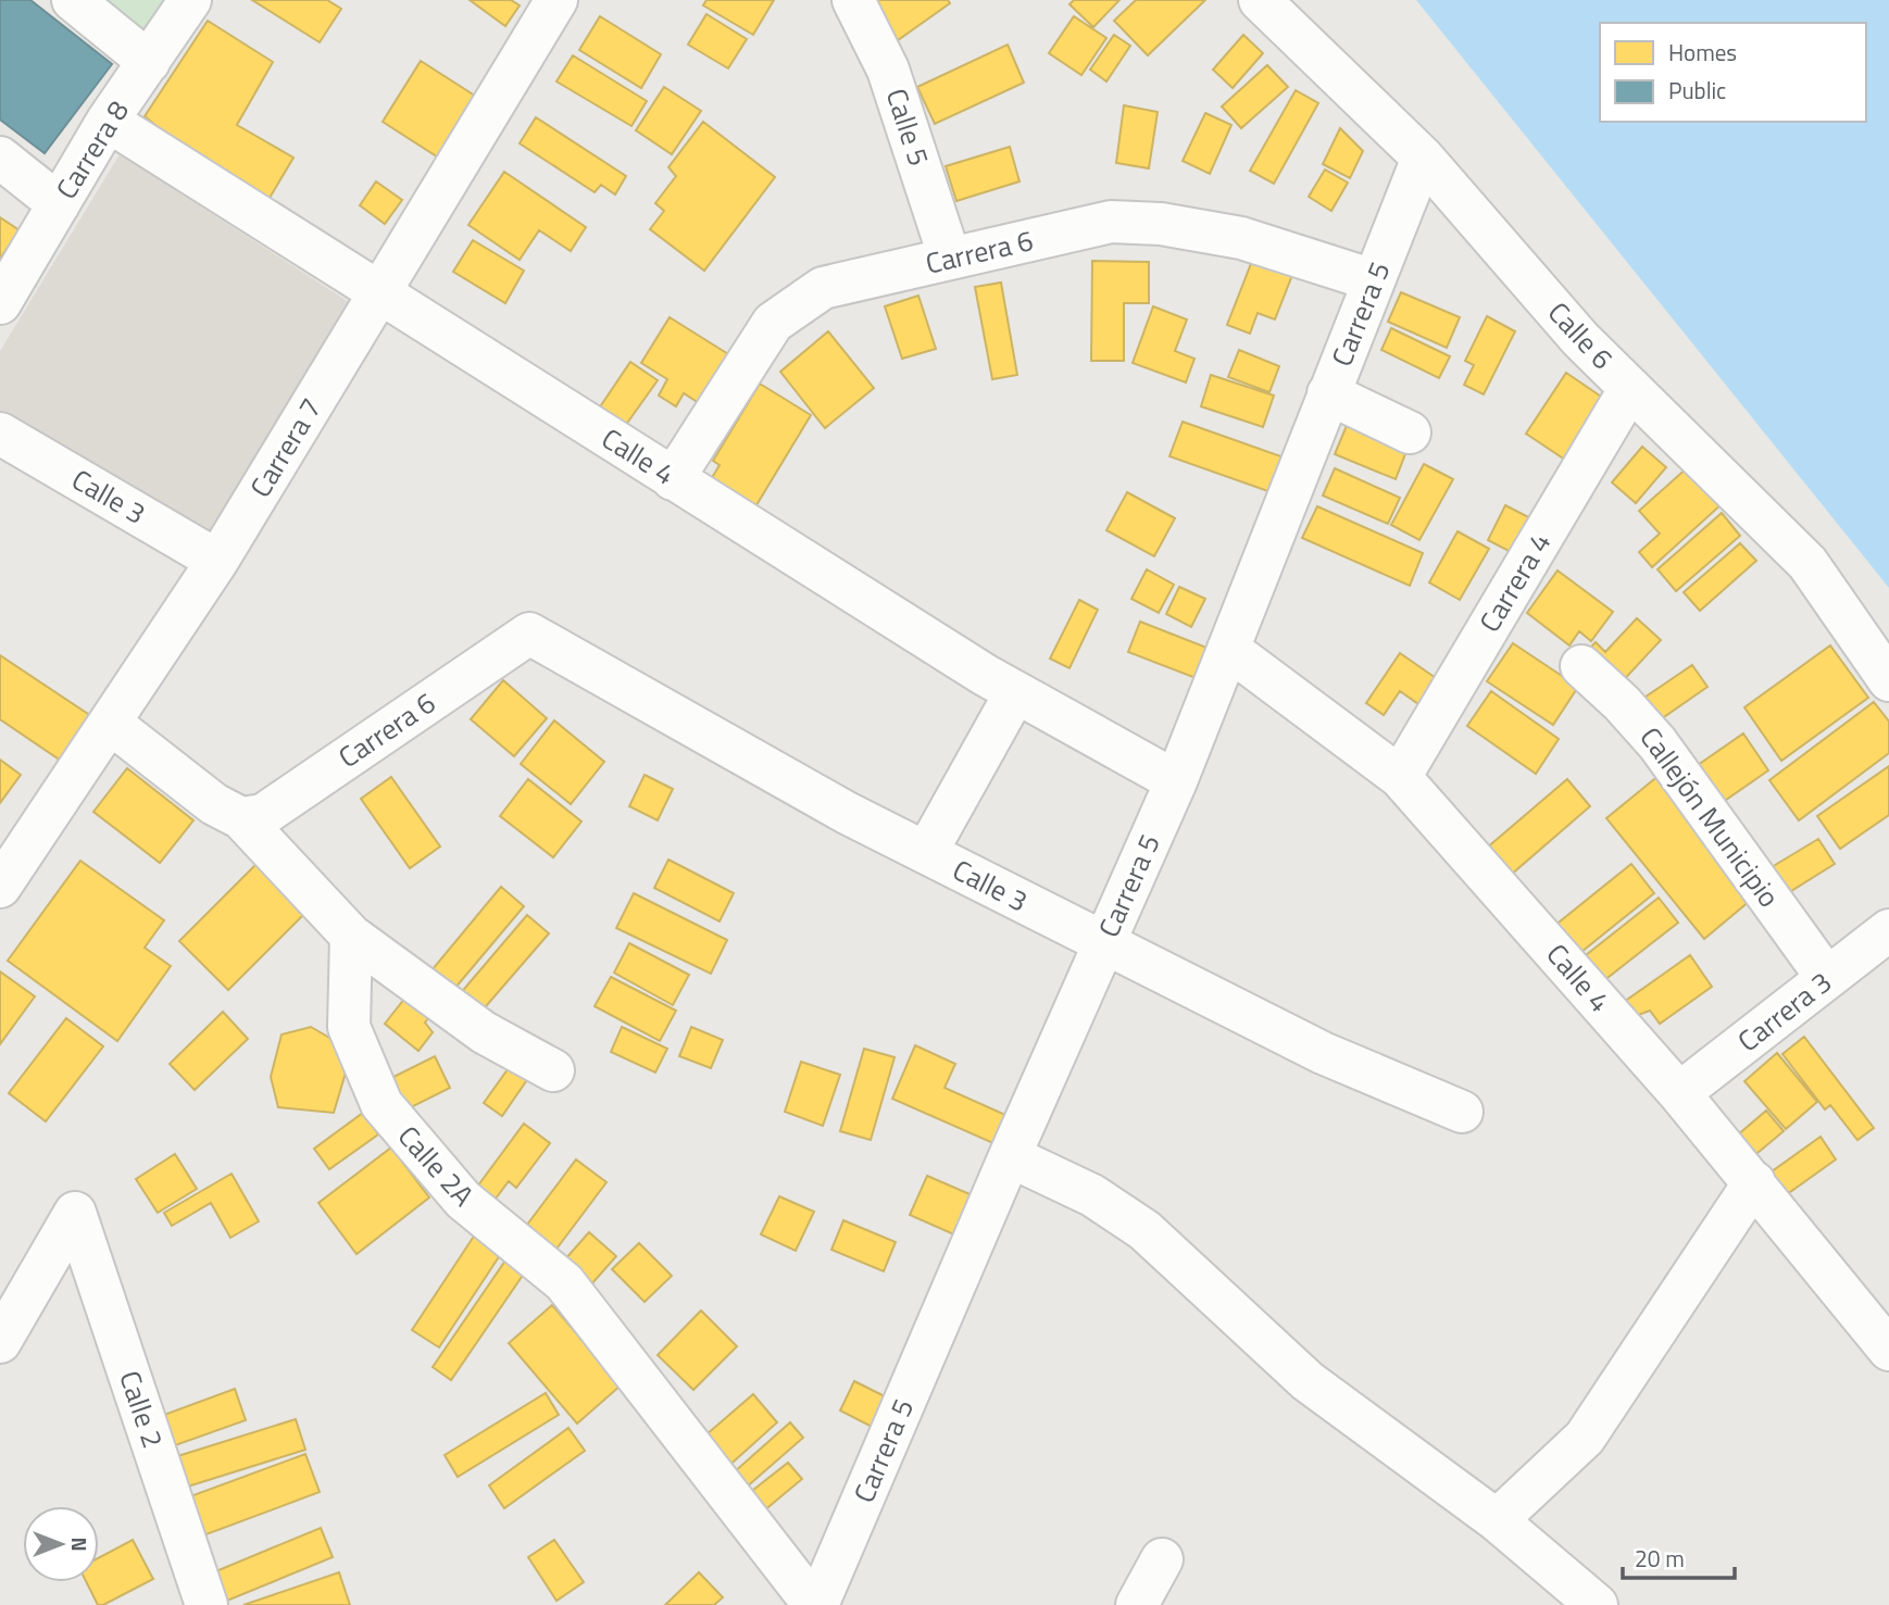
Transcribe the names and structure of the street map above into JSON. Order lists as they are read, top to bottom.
{
  "streets": {
    "street": [
      "Calle 5",
      "Carrera 8",
      "Carrera 6",
      "Carrera 5",
      "Calle 6",
      "Carrera 7",
      "Calle 4",
      "Calle 3",
      "Carrera 4",
      "Callejón Municipio",
      "Carrera 3",
      "Calle 2A",
      "Calle 2"
    ]
  },
  "crossings": [
    ["Calle 5", "Carrera 6"],
    ["Carrera 8", "Calle 4"],
    ["Carrera 6", "Carrera 5"],
    ["Carrera 6", "Calle 4"],
    ["Carrera 6", "Calle 3"],
    ["Carrera 5", "Calle 6"],
    ["Carrera 5", "Calle 4"],
    ["Carrera 5", "Calle 3"],
    ["Carrera 5", "Calle 2A"],
    ["Calle 6", "Carrera 4"],
    ["Carrera 7", "Calle 4"],
    ["Carrera 7", "Calle 3"],
    ["Calle 4", "Carrera 4"],
    ["Calle 4", "Carrera 3"],
    ["Callejón Municipio", "Carrera 3"]
  ],
  "legend": ["Homes", "Public"],
  "scale_bar": "20 m",
  "north": "right"
}
